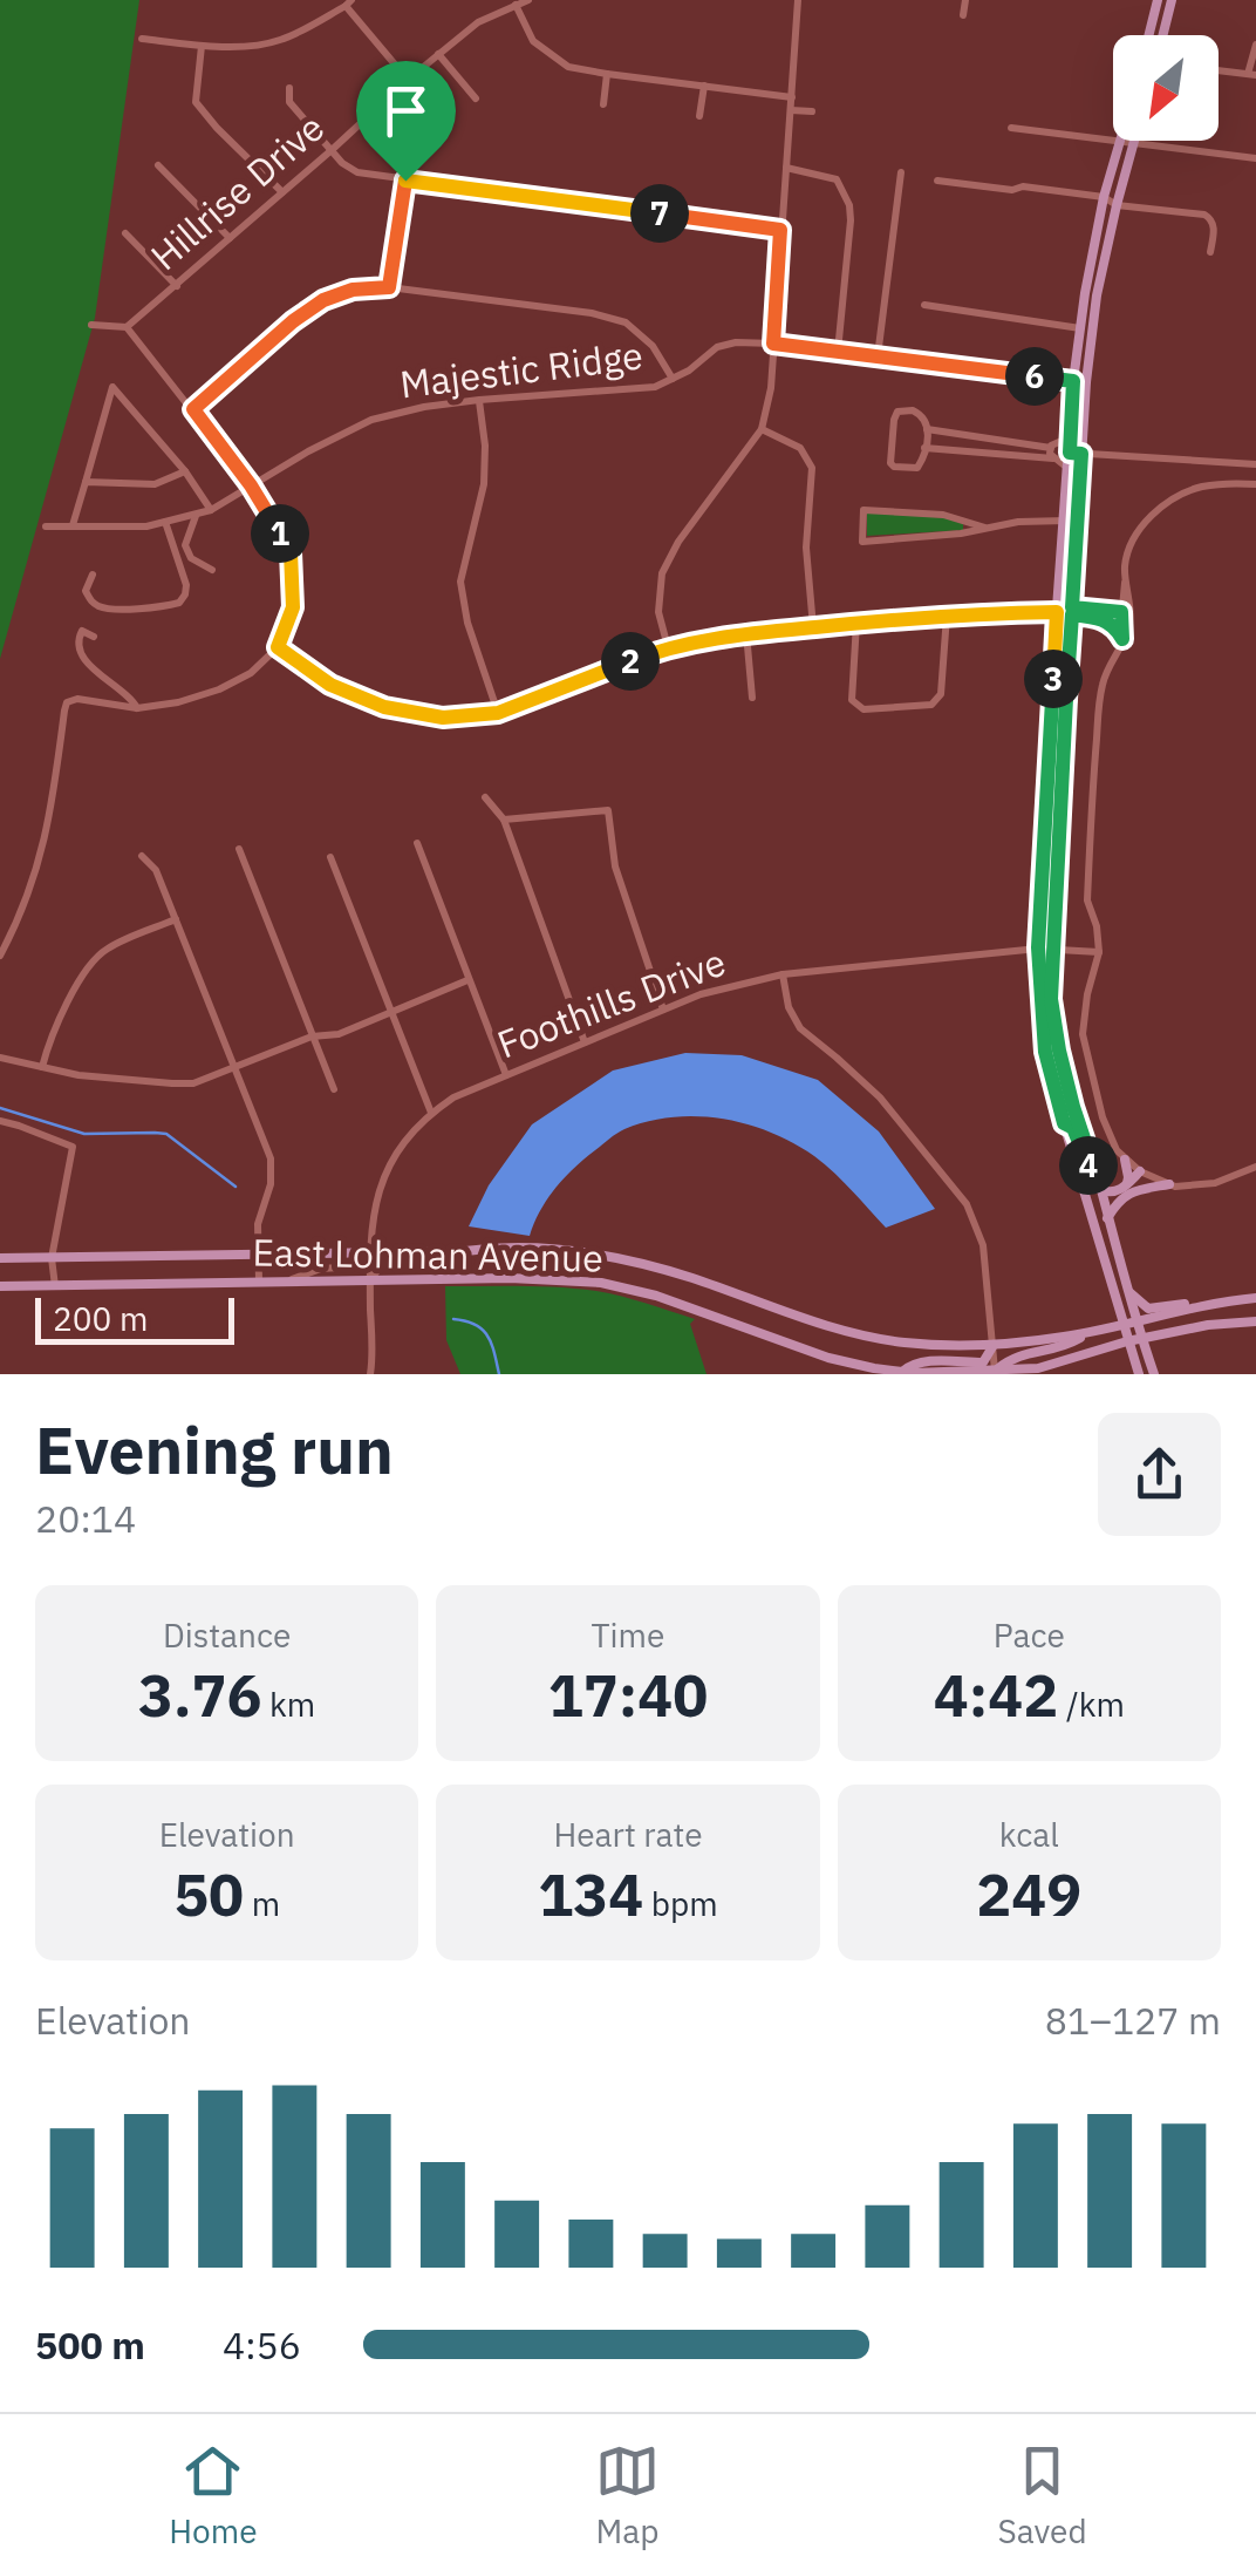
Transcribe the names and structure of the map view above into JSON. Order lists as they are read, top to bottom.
{
  "streets": {
    "main road": ["East Lohman Avenue"],
    "street": ["Hillrise Drive", "Majestic Ridge", "Foothills Drive"]
  },
  "crossings": [
    ["Foothills Drive", "East Lohman Avenue"]
  ],
  "scale_bar": "200 m",
  "north": "bottom left",
  "page": {
    "pins": [
      "7",
      "6",
      "1",
      "2",
      "3",
      "4"
    ],
    "scale": "200 m",
    "heading": ["Evening run", "20:14"],
    "stats": [
      ["Distance", "3.76 km"],
      ["Time", "17:40"],
      ["Pace", "4:42 /km"],
      ["Elevation", "50 m"],
      ["Heart rate", "134 bpm"],
      ["kcal", "249"]
    ],
    "chart": ["Elevation", "81–127 m"],
    "list": [
      {
        "name": "500 m",
        "note": "4:56"
      }
    ],
    "tabs": ["Home", "Map", "Saved"]
  }
}
